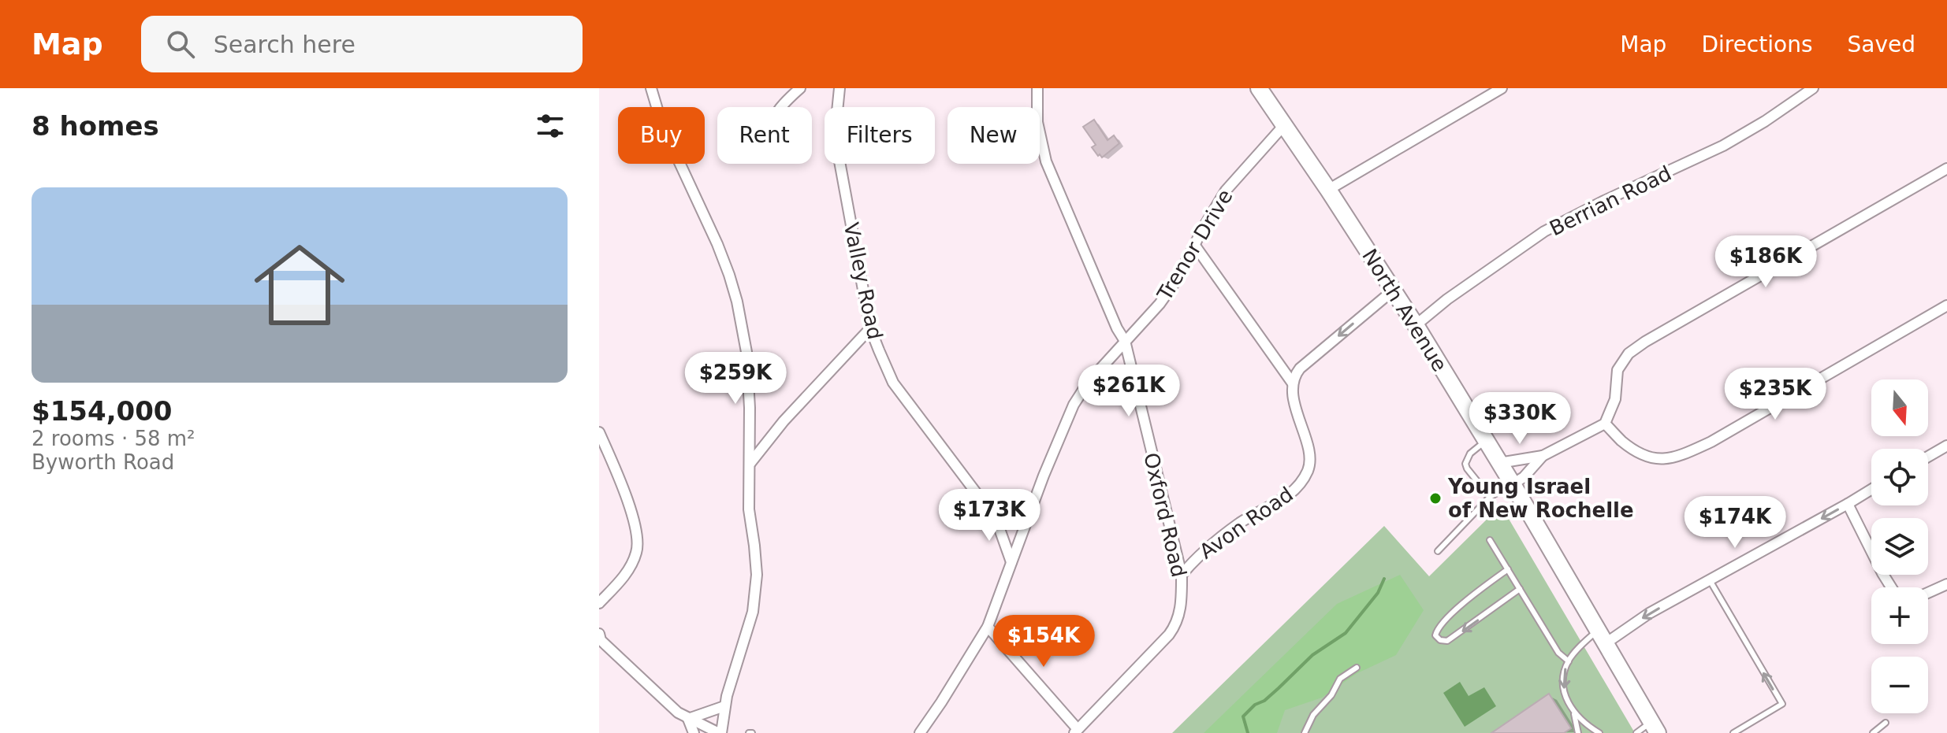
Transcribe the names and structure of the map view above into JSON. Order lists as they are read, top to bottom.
{
  "streets": {
    "main road": ["North Avenue"],
    "street": [
      "Berrian Road",
      "Trenor Drive",
      "Valley Road",
      "Oxford Road",
      "Avon Road"
    ]
  },
  "crossings": [
    ["Berrian Road", "North Avenue"],
    ["Trenor Drive", "Valley Road"],
    ["Trenor Drive", "North Avenue"],
    ["Trenor Drive", "Oxford Road"],
    ["Oxford Road", "Avon Road"]
  ],
  "places": ["Young Israel of New Rochelle"],
  "north": "bottom",
  "page": {
    "header": "Map",
    "search": "Search here",
    "nav": ["Map", "Directions", "Saved"],
    "heading": "8 homes",
    "chip": [
      "Buy",
      "Rent",
      "Filters",
      "New"
    ],
    "list": [
      {
        "name": "$154,000",
        "note": "2 rooms · 58 m² · Byworth Road"
      }
    ],
    "price": [
      "$186K",
      "$259K",
      "$261K",
      "$235K",
      "$330K",
      "$173K",
      "$174K",
      "$154K"
    ],
    "map_buttons": ["+", "−"]
  }
}
